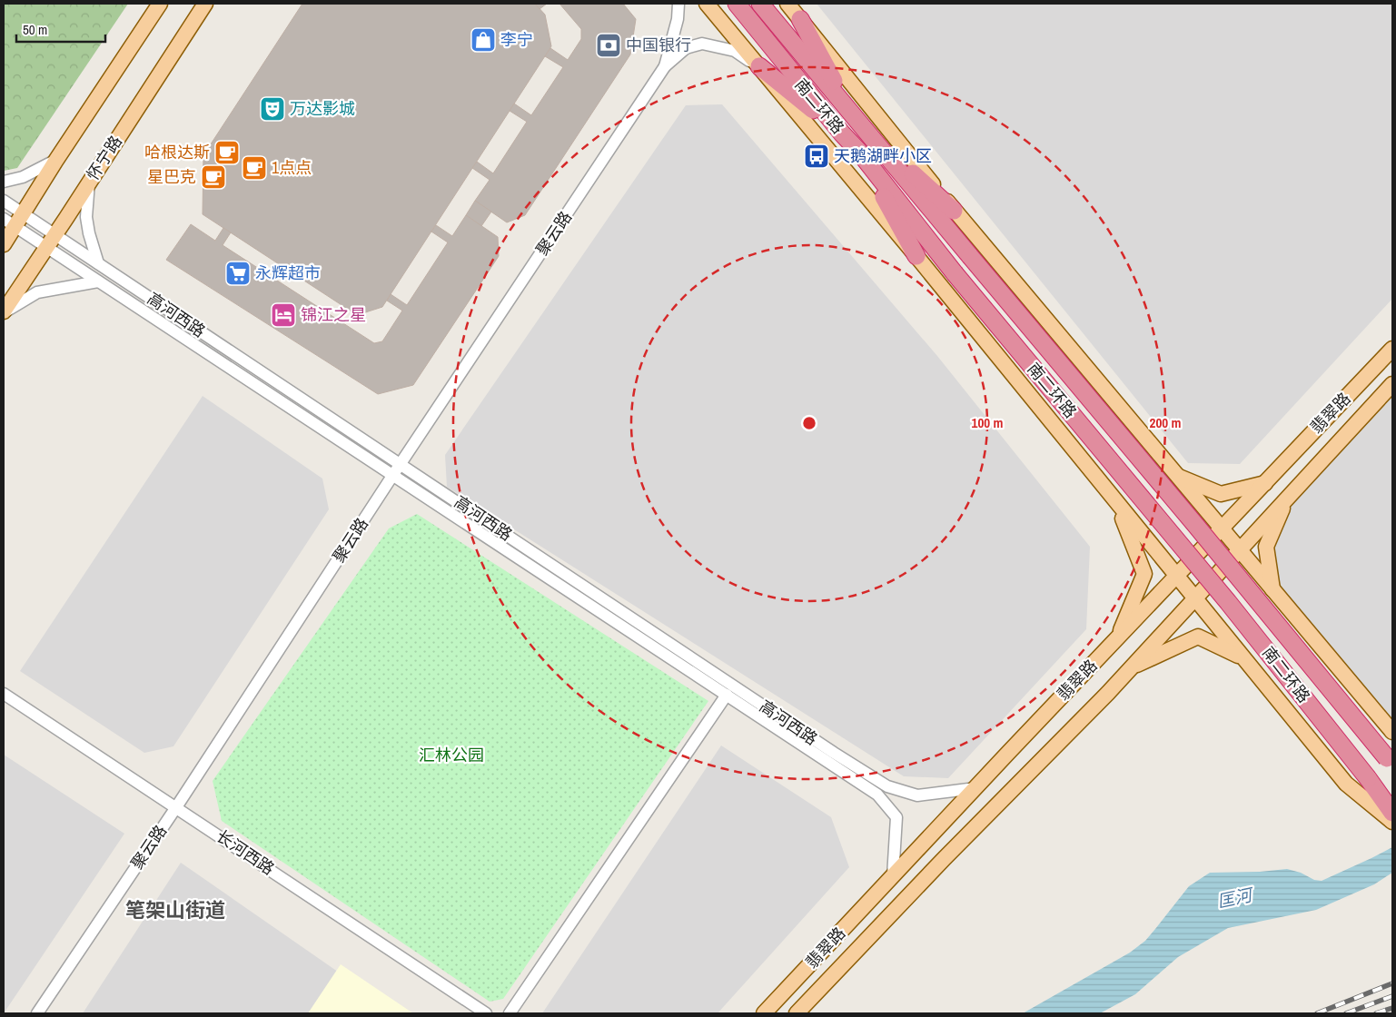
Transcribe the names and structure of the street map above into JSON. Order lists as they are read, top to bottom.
{
  "streets": {
    "highway": ["南二环路"],
    "main road": ["怀宁路", "翡翠路"],
    "street": ["聚云路", "高河西路", "长河西路"]
  },
  "crossings": [
    ["怀宁路", "高河西路"],
    ["聚云路", "高河西路"],
    ["聚云路", "长河西路"],
    ["高河西路", "翡翠路"]
  ],
  "districts": ["笔架山街道"],
  "water": ["匡河"],
  "parks": ["汇林公园"],
  "places": {
    "shop": ["李宁"],
    "bank": ["中国银行"],
    "theatre": ["万达影城"],
    "cafe": ["哈根达斯", "1点点", "星巴克"],
    "bus stop": ["天鹅湖畔小区"],
    "supermarket": ["永辉超市"],
    "hotel": ["锦江之星"]
  },
  "scale_bar": "50 m",
  "rings": ["100 m", "200 m"]
}
